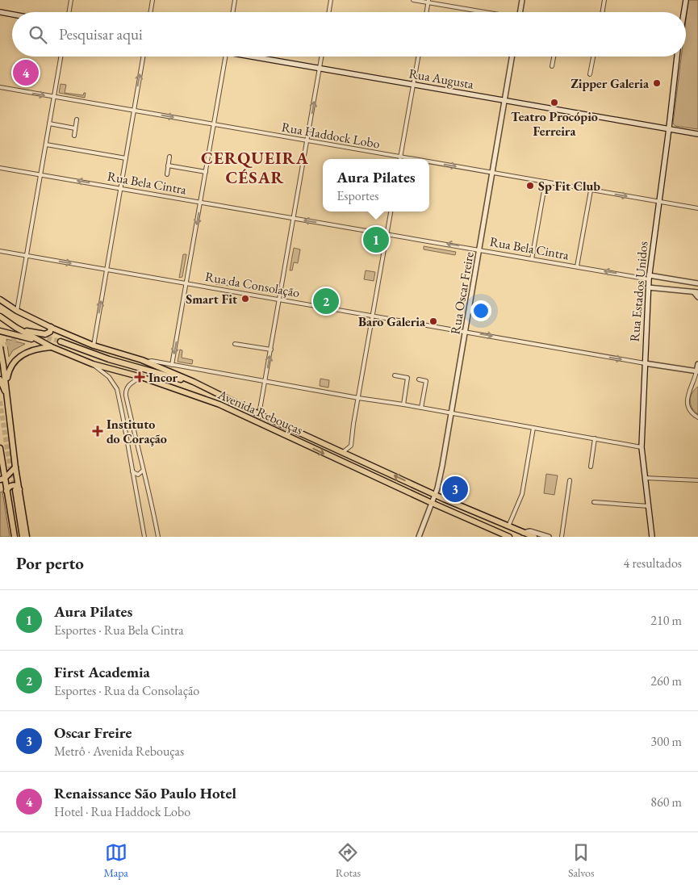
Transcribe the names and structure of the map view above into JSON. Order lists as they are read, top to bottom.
{
  "streets": {
    "main road": ["Rua Augusta", "Rua Estados Unidos", "Avenida Rebouças"],
    "street": [
      "Rua Haddock Lobo",
      "Rua Bela Cintra",
      "Rua da Consolação",
      "Rua Oscar Freire"
    ]
  },
  "crossings": [
    ["Rua Augusta", "Rua Estados Unidos"],
    ["Rua Augusta", "Rua Oscar Freire"],
    ["Rua Haddock Lobo", "Rua Estados Unidos"],
    ["Rua Haddock Lobo", "Rua Oscar Freire"],
    ["Rua Bela Cintra", "Rua Estados Unidos"],
    ["Rua Bela Cintra", "Rua Oscar Freire"],
    ["Rua da Consolação", "Rua Estados Unidos"],
    ["Rua da Consolação", "Rua Oscar Freire"],
    ["Rua Oscar Freire", "Avenida Rebouças"]
  ],
  "one_way": ["Rua Haddock Lobo", "Rua Bela Cintra", "Rua da Consolação"],
  "districts": ["CERQUEIRA CÉSAR"],
  "places": {
    "other": [
      "Zipper Galeria",
      "Teatro Procópio Ferreira",
      "Sp Fit Club",
      "Smart Fit",
      "Baro Galeria"
    ],
    "health": ["Incor", "Instituto do Coração"]
  },
  "page": {
    "search": "Pesquisar aqui",
    "pins": [
      "4",
      "1",
      "2",
      "3"
    ],
    "popup": ["Aura Pilates", "Esportes"],
    "heading": ["Por perto", "4 resultados"],
    "list": [
      {
        "mark": "1",
        "name": "Aura Pilates",
        "note": "Esportes · Rua Bela Cintra",
        "value": "210 m"
      },
      {
        "mark": "2",
        "name": "First Academia",
        "note": "Esportes · Rua da Consolação",
        "value": "260 m"
      },
      {
        "mark": "3",
        "name": "Oscar Freire",
        "note": "Metrô · Avenida Rebouças",
        "value": "300 m"
      },
      {
        "mark": "4",
        "name": "Renaissance São Paulo Hotel",
        "note": "Hotel · Rua Haddock Lobo",
        "value": "860 m"
      }
    ],
    "nav": ["Mapa", "Rotas", "Salvos"]
  }
}
